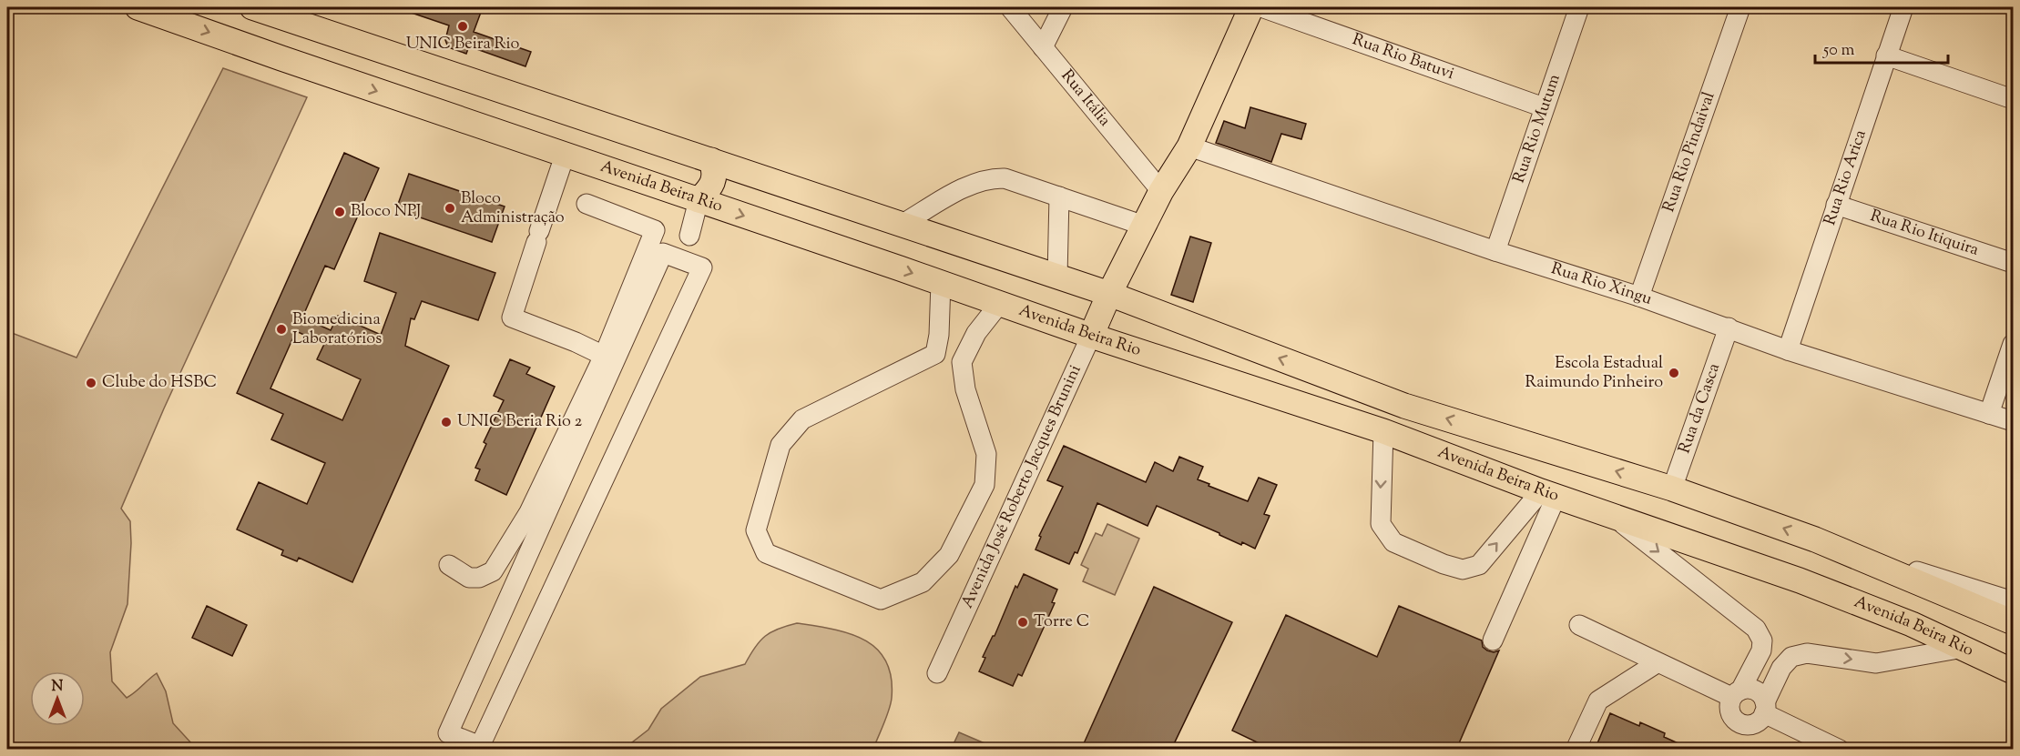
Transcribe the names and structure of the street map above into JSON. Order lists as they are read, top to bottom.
{
  "streets": {
    "main road": ["Avenida Beira Rio", "Avenida José Roberto Jacques Brunini"],
    "street": [
      "Rua Rio Batuvi",
      "Rua Itália",
      "Rua Rio Mutum",
      "Rua Rio Pindaival",
      "Rua Rio Arica",
      "Rua Rio Itiquira",
      "Rua Rio Xingu",
      "Rua da Casca"
    ]
  },
  "crossings": [
    ["Rua Rio Batuvi", "Rua Rio Mutum"],
    ["Rua Itália", "Avenida José Roberto Jacques Brunini"],
    ["Rua Rio Mutum", "Rua Rio Xingu"],
    ["Rua Rio Pindaival", "Rua Rio Xingu"],
    ["Rua Rio Arica", "Rua Rio Itiquira"],
    ["Rua Rio Arica", "Rua Rio Xingu"],
    ["Avenida Beira Rio", "Avenida José Roberto Jacques Brunini"],
    ["Rua Rio Xingu", "Rua da Casca"],
    ["Rua Rio Xingu", "Avenida José Roberto Jacques Brunini"]
  ],
  "places": [
    "UNIC Beira Rio",
    "Bloco Administração",
    "Bloco NPJ",
    "Biomedicina Laboratórios",
    "Escola Estadual Raimundo Pinheiro",
    "Clube do HSBC",
    "UNIC Beria Rio 2",
    "Torre C"
  ],
  "scale_bar": "50 m",
  "north": "top"
}
